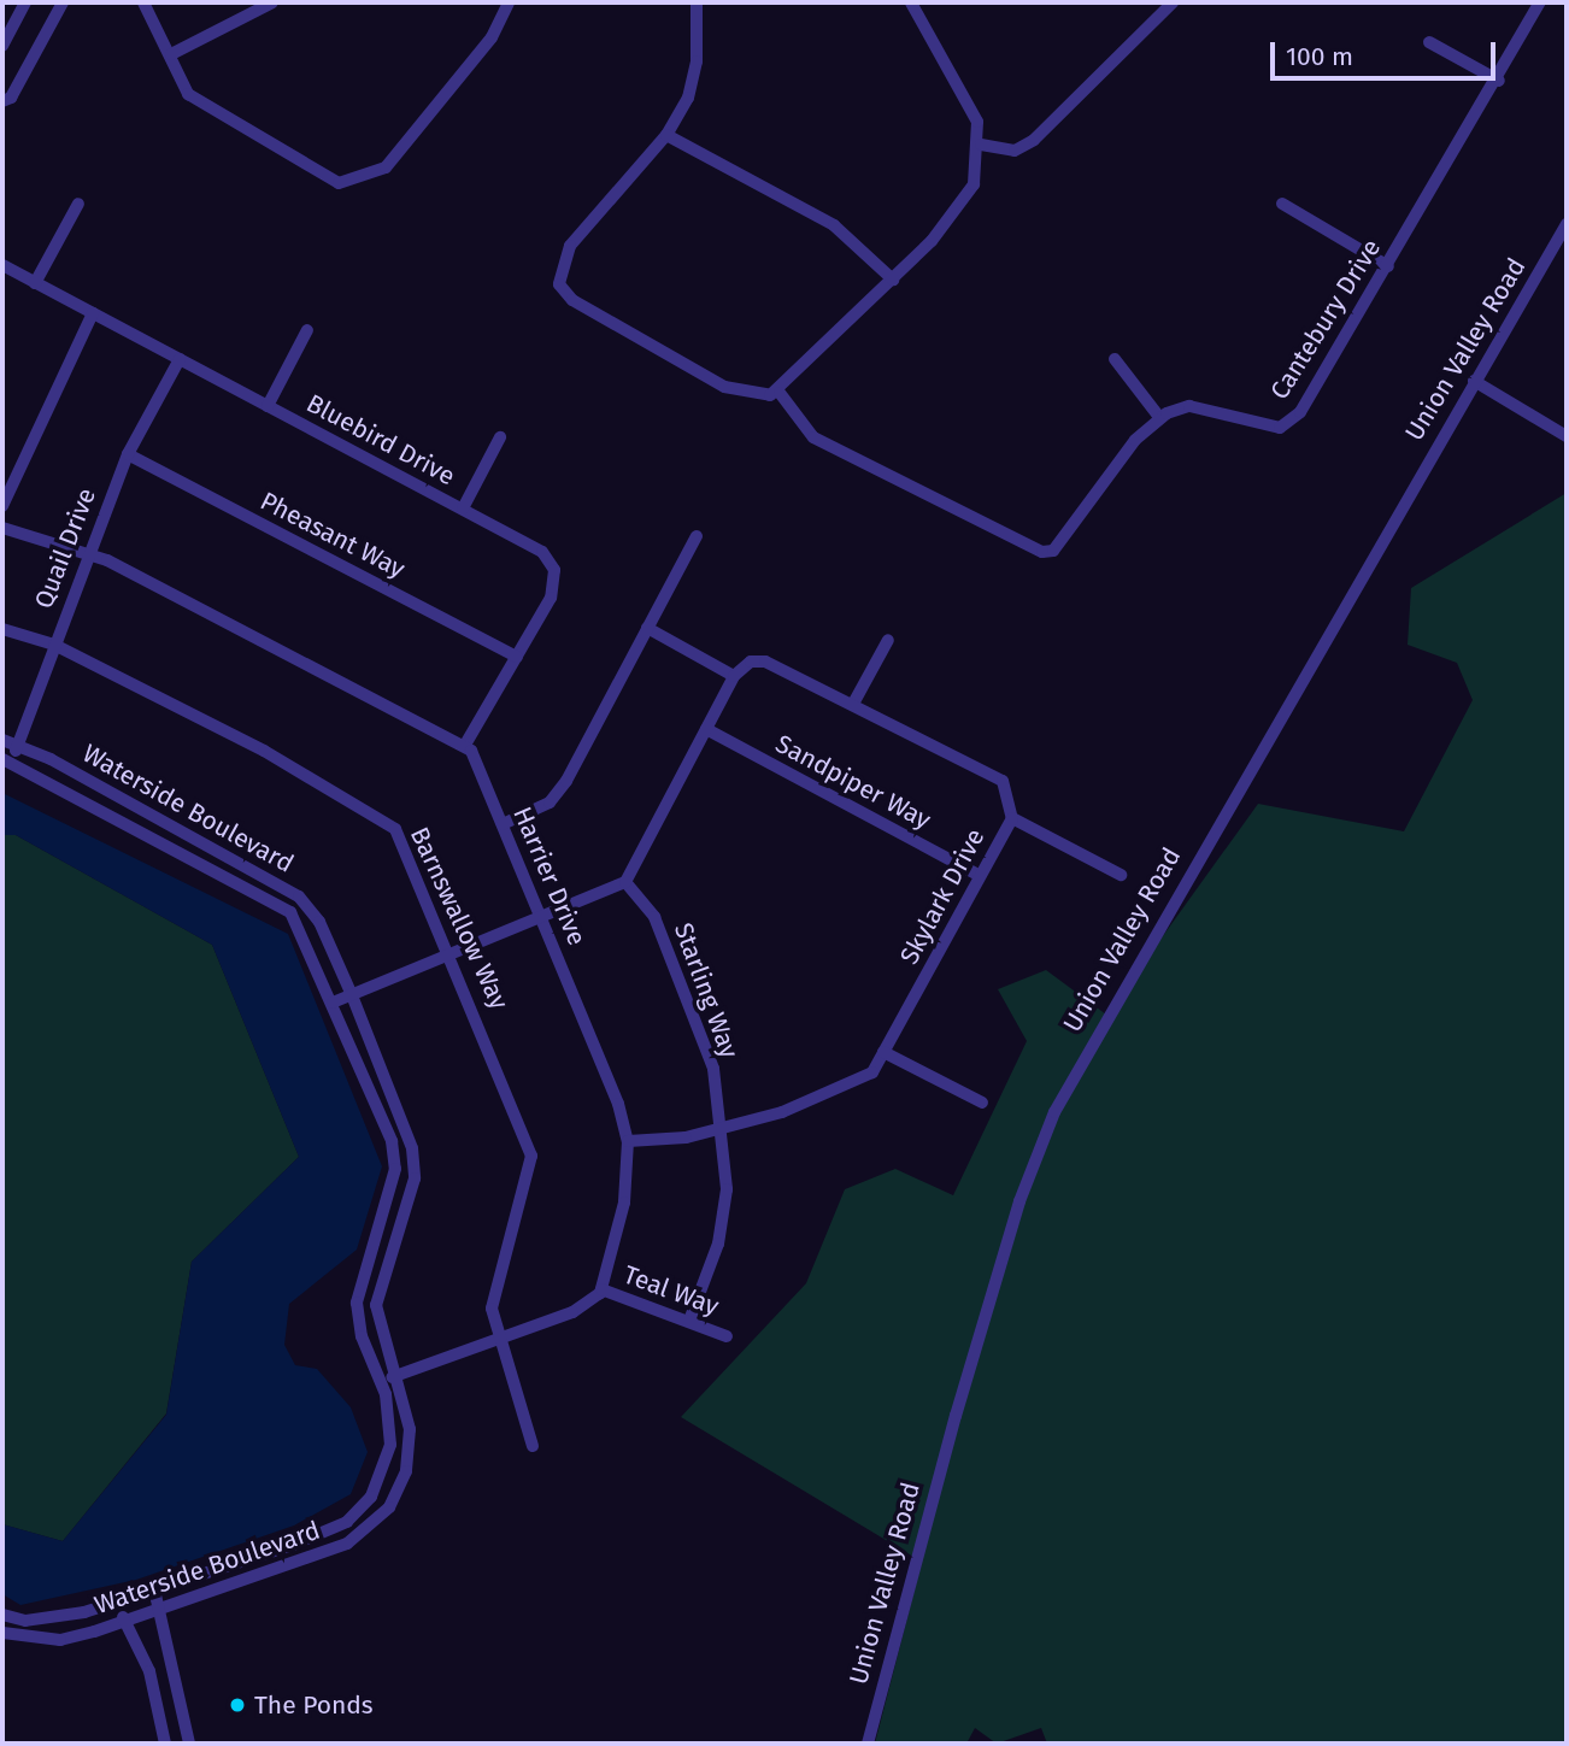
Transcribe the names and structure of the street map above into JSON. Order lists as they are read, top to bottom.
{
  "streets": {
    "street": [
      "Cantebury Drive",
      "Union Valley Road",
      "Bluebird Drive",
      "Pheasant Way",
      "Quail Drive",
      "Sandpiper Way",
      "Waterside Boulevard",
      "Harrier Drive",
      "Skylark Drive",
      "Barnswallow Way",
      "Starling Way",
      "Teal Way"
    ]
  },
  "crossings": [
    ["Bluebird Drive", "Pheasant Way"],
    ["Bluebird Drive", "Quail Drive"],
    ["Bluebird Drive", "Harrier Drive"],
    ["Pheasant Way", "Quail Drive"],
    ["Quail Drive", "Waterside Boulevard"],
    ["Quail Drive", "Barnswallow Way"],
    ["Sandpiper Way", "Skylark Drive"],
    ["Harrier Drive", "Skylark Drive"],
    ["Harrier Drive", "Teal Way"],
    ["Skylark Drive", "Starling Way"],
    ["Starling Way", "Teal Way"]
  ],
  "places": ["The Ponds"],
  "scale_bar": "100 m"
}
